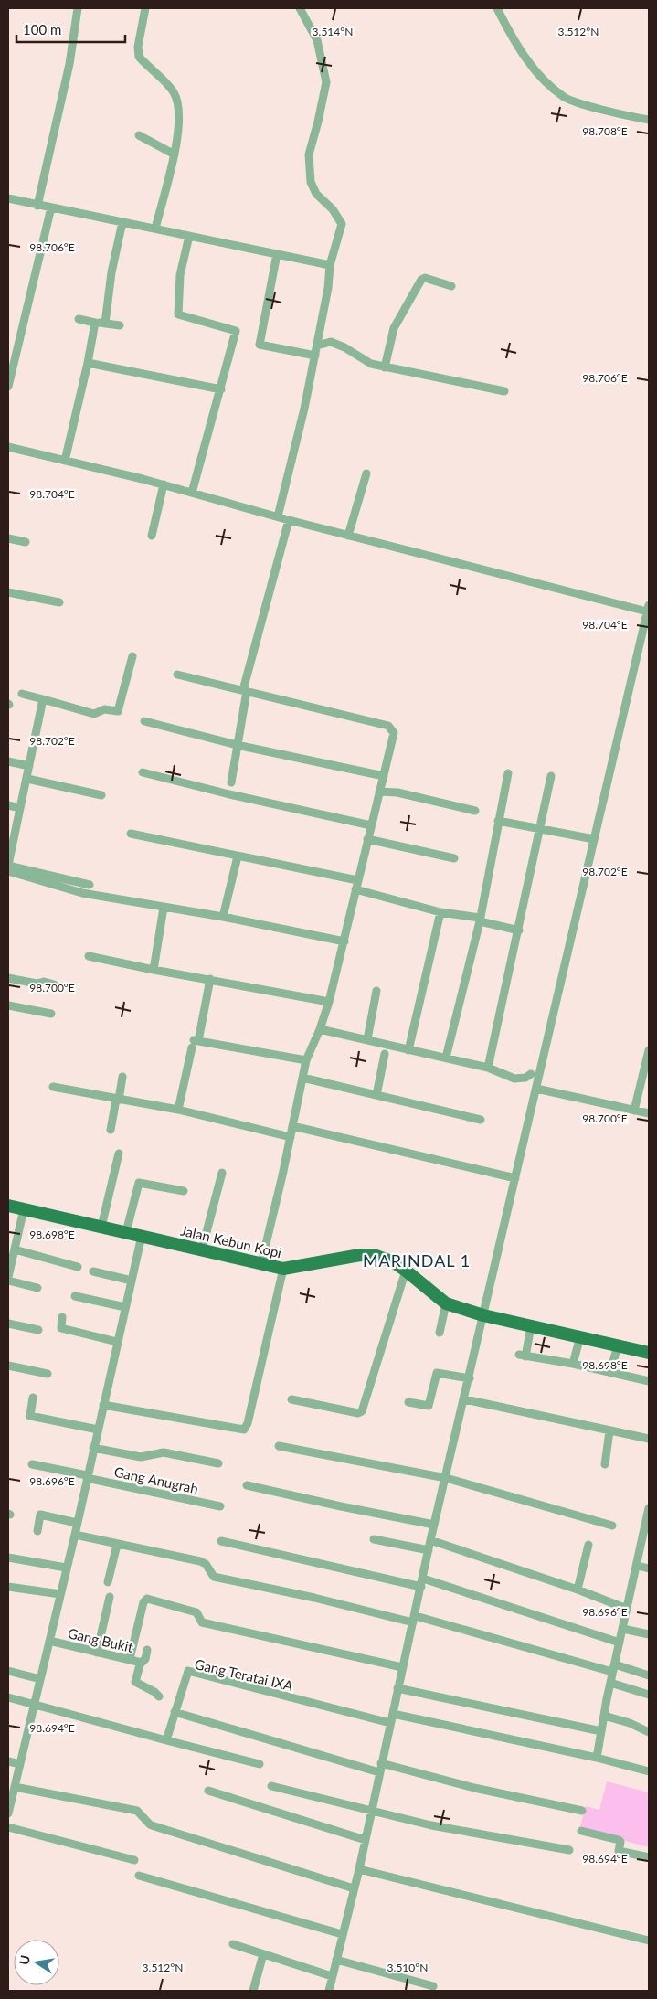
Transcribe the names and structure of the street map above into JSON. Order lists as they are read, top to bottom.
{
  "streets": {
    "main road": ["Jalan Kebun Kopi"],
    "street": ["Gang Anugrah", "Gang Bukit", "Gang Teratai IXA"]
  },
  "districts": ["MARINDAL 1"],
  "scale_bar": "100 m",
  "north": "left",
  "coordinates": [
    "3.514°N",
    "3.512°N",
    "98.708°E",
    "98.706°E",
    "98.704°E",
    "98.702°E",
    "98.700°E",
    "98.698°E",
    "98.696°E",
    "98.694°E",
    "3.510°N"
  ]
}
